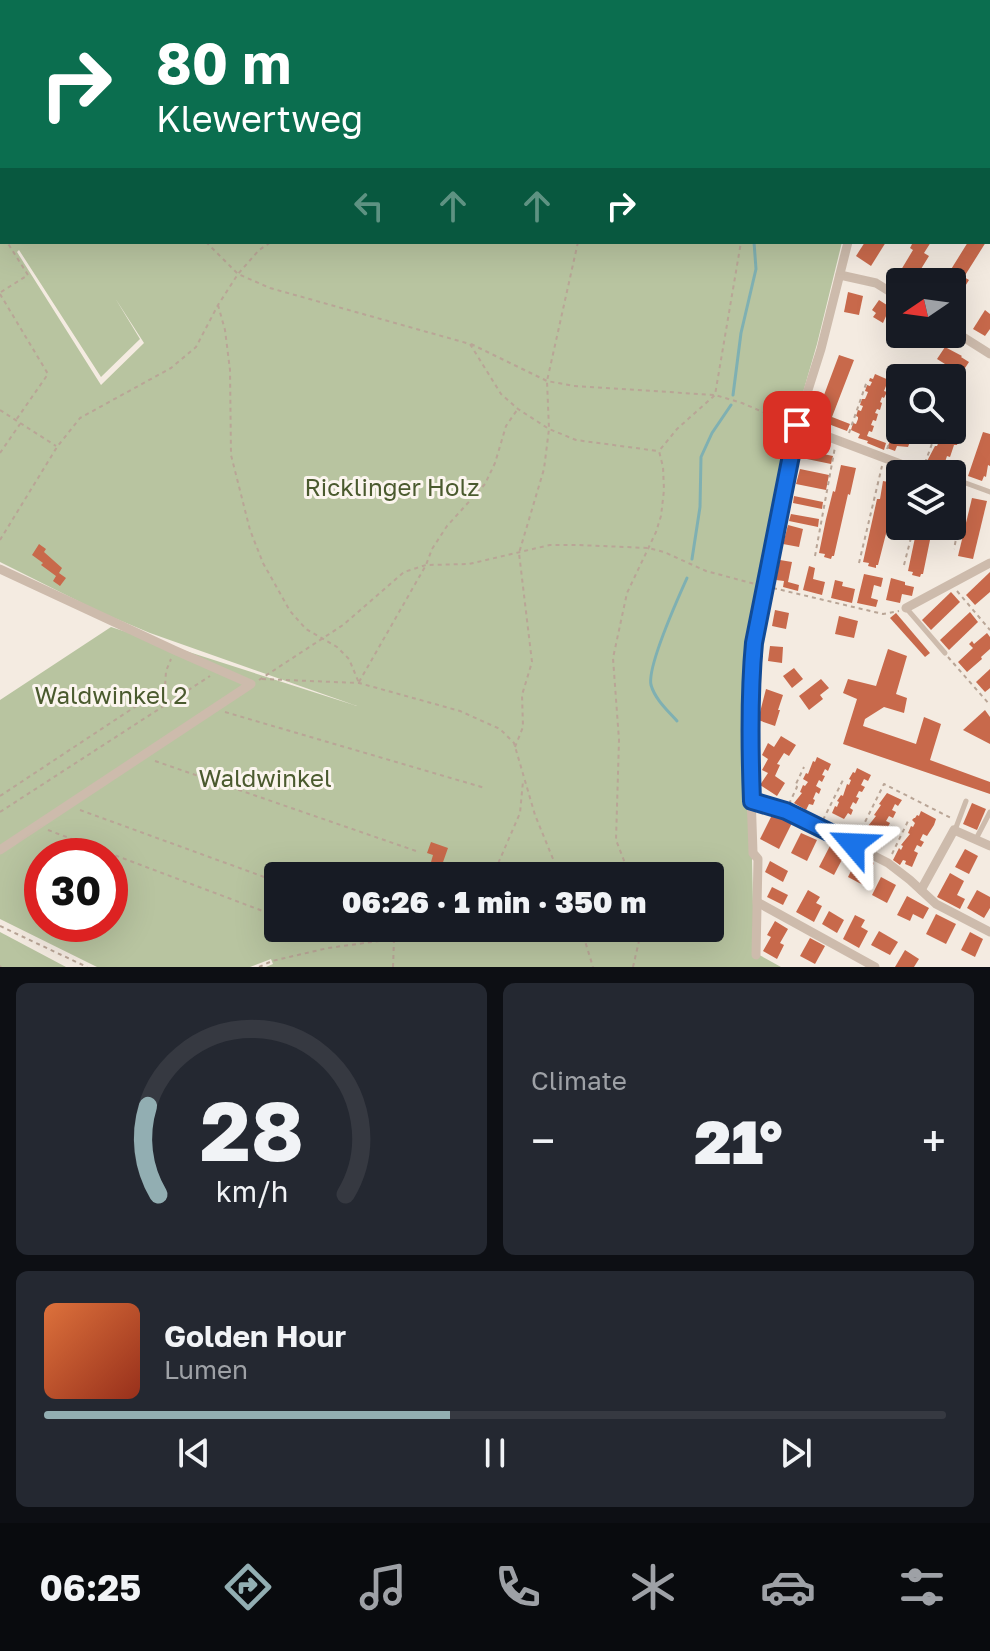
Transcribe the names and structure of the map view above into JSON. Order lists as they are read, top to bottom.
{
  "parks": ["Ricklinger Holz", "Waldwinkel 2", "Waldwinkel"],
  "north": "left",
  "page": {
    "turn": ["80 m", "Klewertweg"],
    "limit": "30",
    "trip": "06:26 · 1 min · 350 m",
    "tile": "Climate",
    "heat": ["−", "21°", "+"],
    "song": ["Golden Hour", "Lumen"],
    "tabs": "06:25",
    "gauge": ["28", "km/h"]
  }
}
